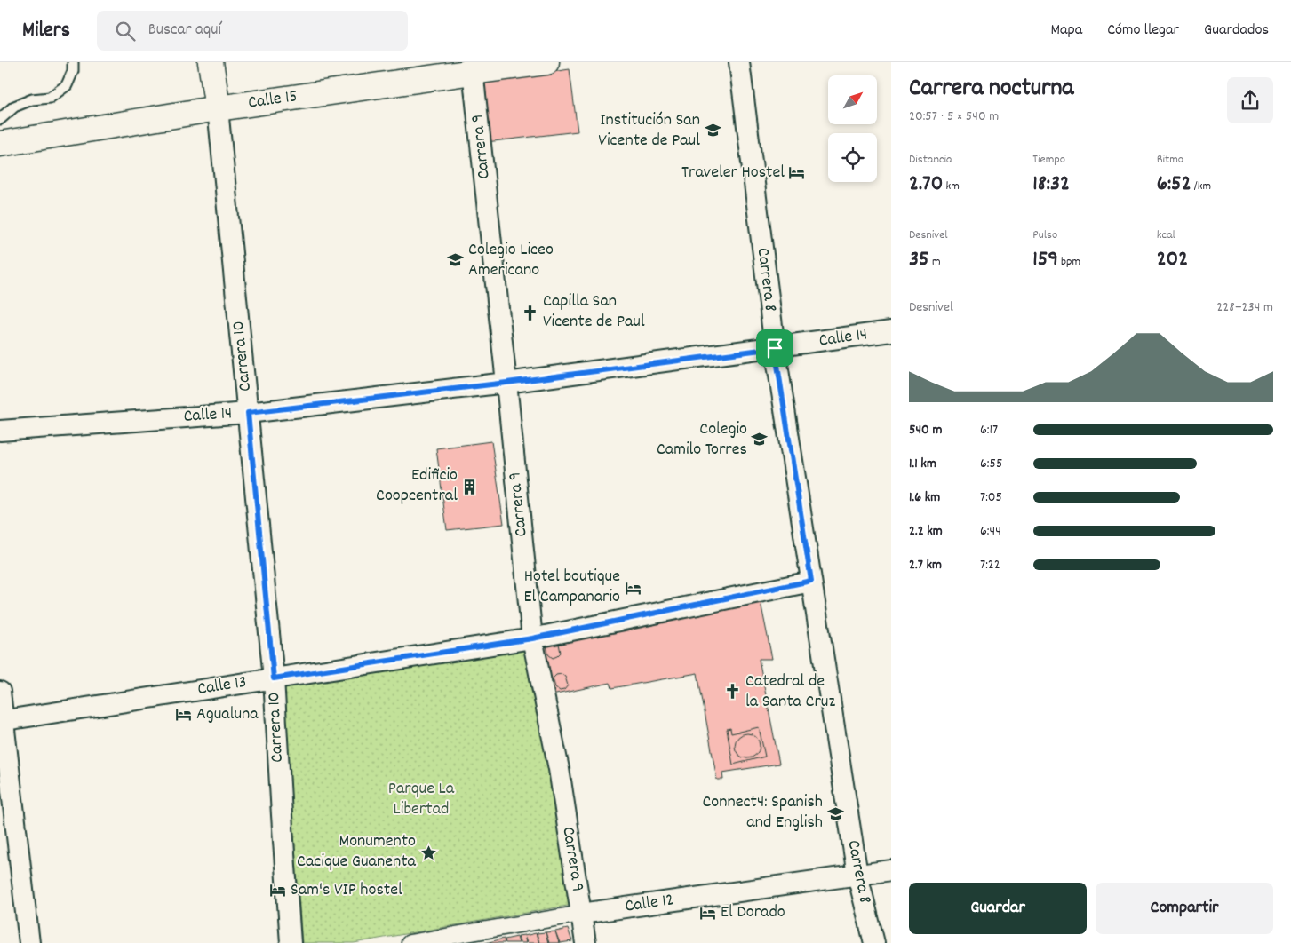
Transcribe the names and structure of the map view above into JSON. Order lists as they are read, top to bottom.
{
  "streets": {
    "street": [
      "Calle 15",
      "Carrera 9",
      "Carrera 8",
      "Calle 14",
      "Carrera 10",
      "Calle 13",
      "Calle 12"
    ]
  },
  "crossings": [
    ["Calle 15", "Carrera 9"],
    ["Calle 15", "Carrera 10"],
    ["Carrera 9", "Calle 14"],
    ["Carrera 9", "Calle 13"],
    ["Carrera 9", "Calle 12"],
    ["Carrera 8", "Calle 14"],
    ["Carrera 8", "Calle 13"],
    ["Carrera 8", "Calle 12"],
    ["Calle 14", "Carrera 10"],
    ["Carrera 10", "Calle 13"]
  ],
  "parks": ["Parque La Libertad"],
  "places": {
    "school or university": [
      "Institución San Vicente de Paul",
      "Colegio Liceo Americano",
      "Colegio Camilo Torres",
      "Connect4: Spanish and English"
    ],
    "hotel": [
      "Traveler Hostel",
      "Hotel boutique El Campanario",
      "Agualuna",
      "Sam's VIP hostel",
      "El Dorado"
    ],
    "church": ["Capilla San Vicente de Paul", "Catedral de la Santa Cruz"],
    "building": ["Edificio Coopcentral"],
    "place": ["Monumento Cacique Guanenta"]
  },
  "north": "top right",
  "page": {
    "header": "Milers",
    "search": "Buscar aquí",
    "nav": ["Mapa", "Cómo llegar", "Guardados"],
    "heading": ["Carrera nocturna", "20:57 · 5 × 540 m"],
    "stats": [
      ["Distancia", "2.70 km"],
      ["Tiempo", "18:32"],
      ["Ritmo", "6:52 /km"],
      ["Desnivel", "35 m"],
      ["Pulso", "159 bpm"],
      ["kcal", "202"]
    ],
    "chart": ["Desnivel", "228–234 m"],
    "list": [
      {
        "name": "540 m",
        "note": "6:17"
      },
      {
        "name": "1.1 km",
        "note": "6:55"
      },
      {
        "name": "1.6 km",
        "note": "7:05"
      },
      {
        "name": "2.2 km",
        "note": "6:44"
      },
      {
        "name": "2.7 km",
        "note": "7:22"
      }
    ],
    "buttons": ["Guardar", "Compartir"]
  }
}
